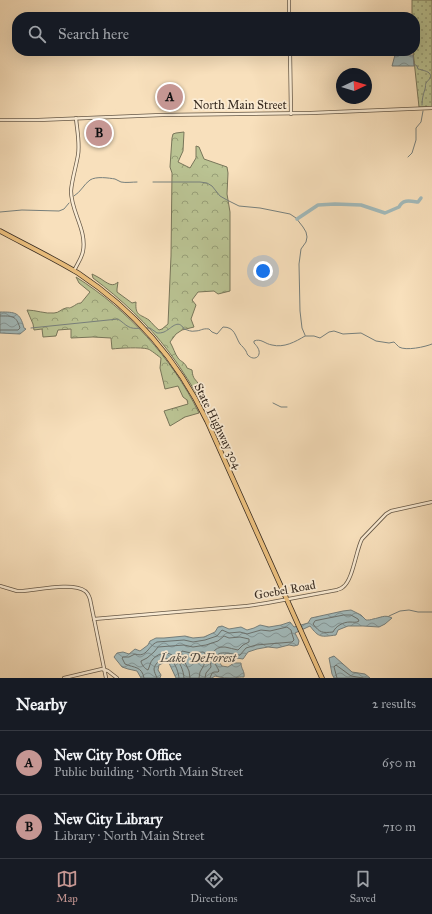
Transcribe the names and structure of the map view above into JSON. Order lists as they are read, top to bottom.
{
  "streets": {
    "main road": ["State Highway 304"],
    "street": ["North Main Street", "Goebel Road"]
  },
  "crossings": [
    ["State Highway 304", "Goebel Road"]
  ],
  "water": ["Lake DeForest"],
  "north": "right",
  "page": {
    "search": "Search here",
    "pins": ["A", "B"],
    "heading": ["Nearby", "2 results"],
    "list": [
      {
        "mark": "A",
        "name": "New City Post Office",
        "note": "Public building · North Main Street",
        "value": "650 m"
      },
      {
        "mark": "B",
        "name": "New City Library",
        "note": "Library · North Main Street",
        "value": "710 m"
      }
    ],
    "nav": ["Map", "Directions", "Saved"]
  }
}
